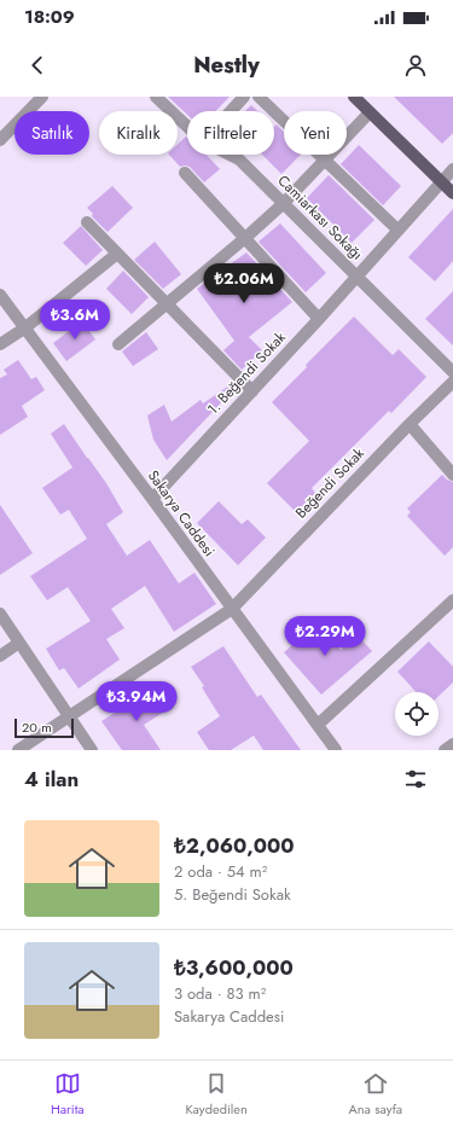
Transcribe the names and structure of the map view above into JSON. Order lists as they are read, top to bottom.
{
  "streets": {
    "street": [
      "Camiarkası Sokağı",
      "1. Beğendi Sokak",
      "Beğendi Sokak",
      "Sakarya Caddesi"
    ]
  },
  "crossings": [
    ["Camiarkası Sokağı", "1. Beğendi Sokak"],
    ["1. Beğendi Sokak", "Sakarya Caddesi"],
    ["Beğendi Sokak", "Sakarya Caddesi"]
  ],
  "scale_bar": "20 m",
  "page": {
    "status": "18:09",
    "header": "Nestly",
    "chip": [
      "Satılık",
      "Kiralık",
      "Filtreler",
      "Yeni"
    ],
    "price": [
      "₺2.06M",
      "₺3.6M",
      "₺2.29M",
      "₺3.94M"
    ],
    "scale": "20 m",
    "heading": "4 ilan",
    "list": [
      {
        "name": "₺2,060,000",
        "note": "2 oda · 54 m² · 5. Beğendi Sokak"
      },
      {
        "name": "₺3,600,000",
        "note": "3 oda · 83 m² · Sakarya Caddesi"
      }
    ],
    "tabs": ["Harita", "Kaydedilen", "Ana sayfa"]
  }
}
